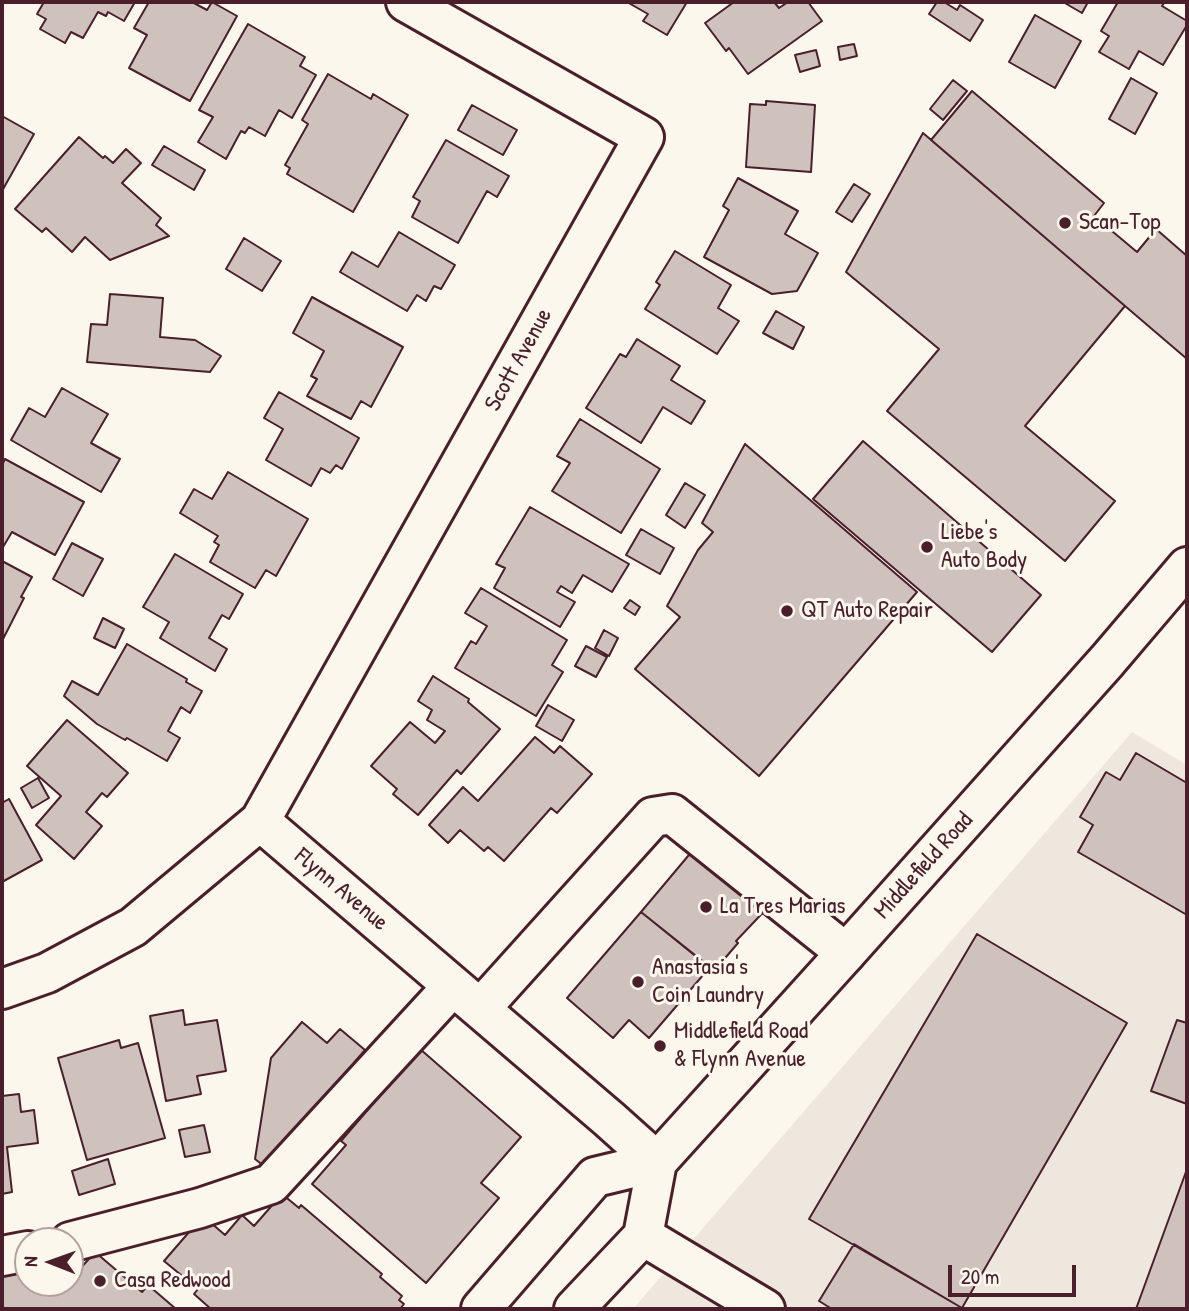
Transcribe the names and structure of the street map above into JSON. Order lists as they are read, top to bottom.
{
  "streets": {
    "street": ["Scott Avenue", "Middlefield Road", "Flynn Avenue"]
  },
  "crossings": [
    ["Scott Avenue", "Flynn Avenue"],
    ["Middlefield Road", "Flynn Avenue"]
  ],
  "places": [
    "Scan-Top",
    "Liebe's Auto Body",
    "QT Auto Repair",
    "La Tres Marias",
    "Anastasia's Coin Laundry",
    "Middlefield Road & Flynn Avenue",
    "Casa Redwood"
  ],
  "scale_bar": "20 m",
  "north": "left"
}
